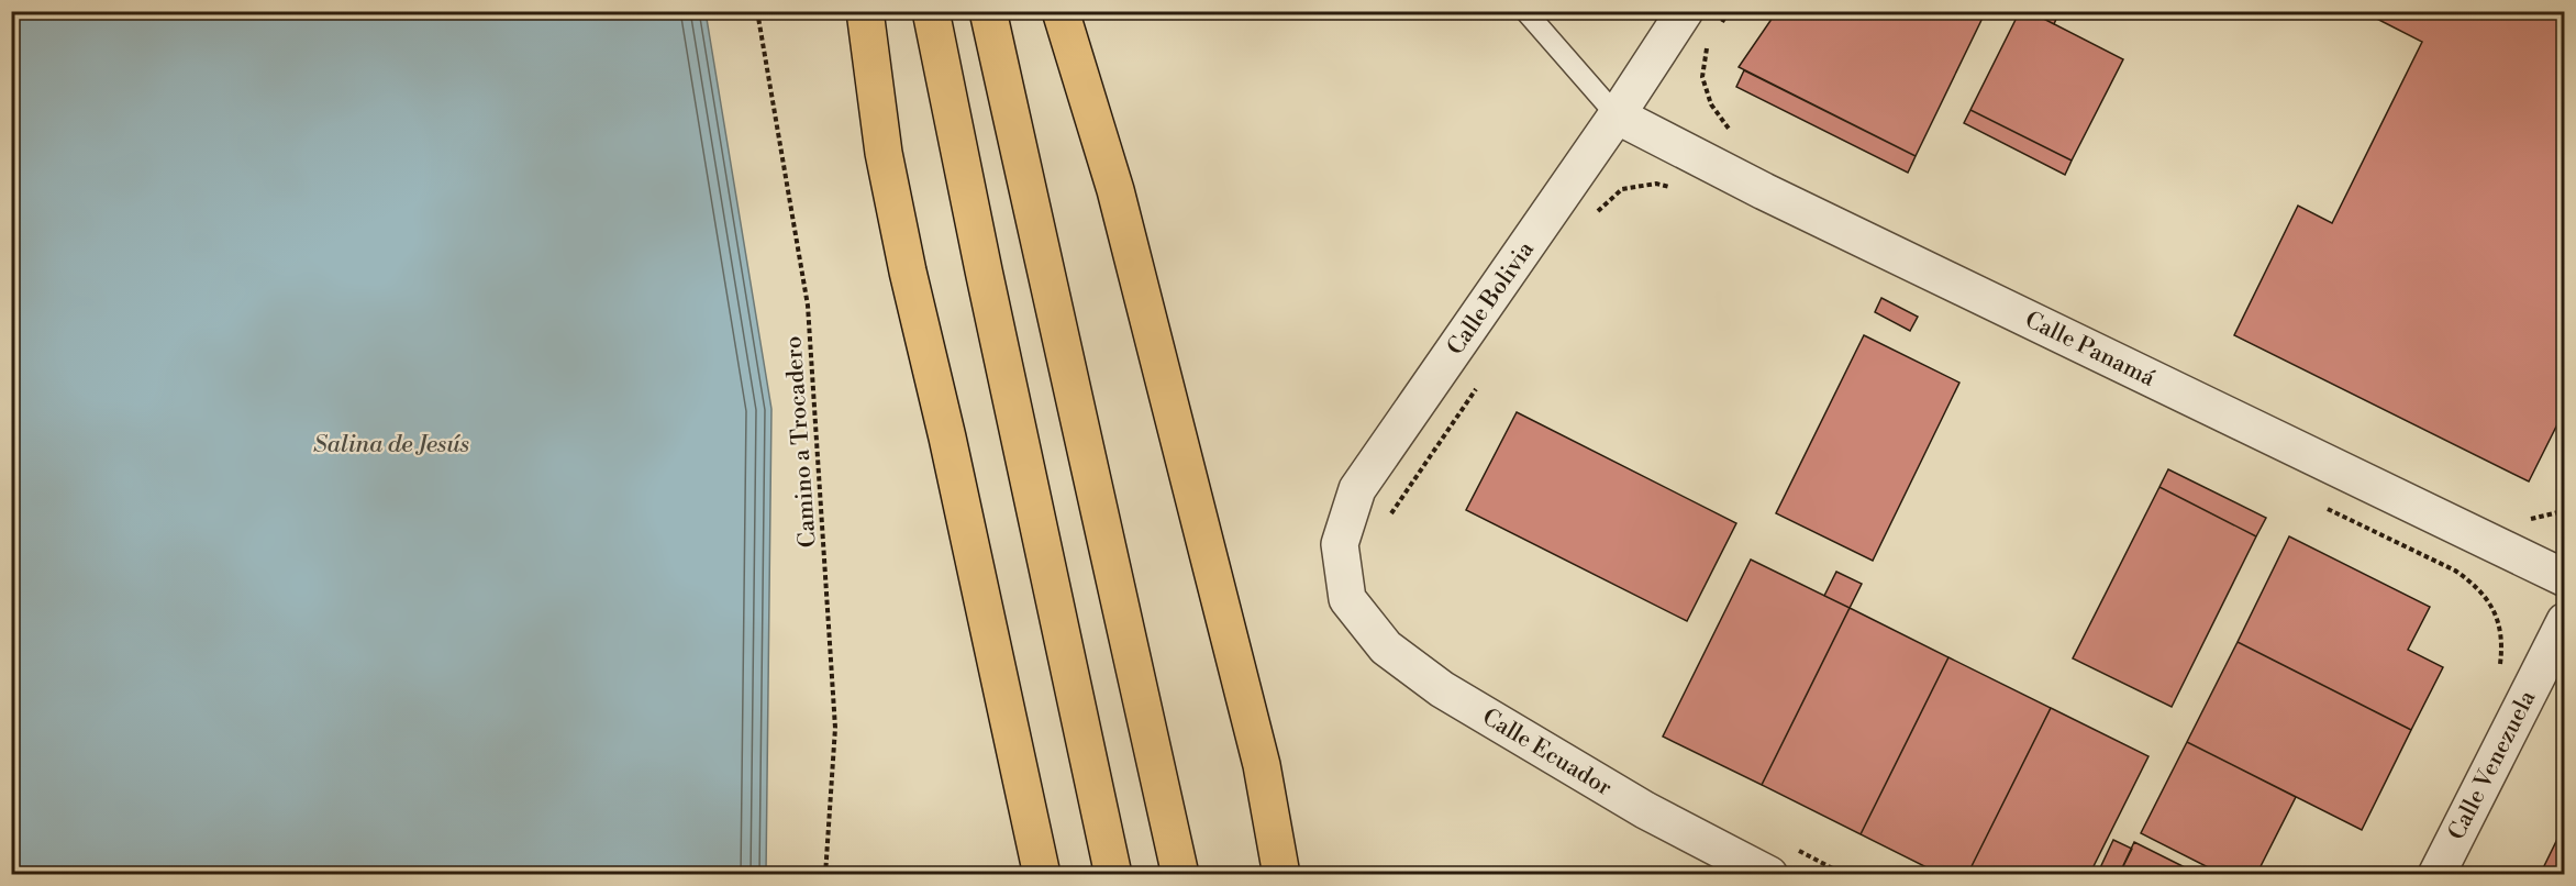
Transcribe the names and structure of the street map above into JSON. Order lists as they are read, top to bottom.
{
  "streets": {
    "street": [
      "Calle Bolivia",
      "Calle Panamá",
      "Calle Ecuador",
      "Calle Venezuela"
    ],
    "path": ["Camino a Trocadero"]
  },
  "crossings": [
    ["Calle Bolivia", "Calle Panamá"],
    ["Calle Bolivia", "Calle Ecuador"]
  ],
  "water": ["Salina de Jesús"]
}
